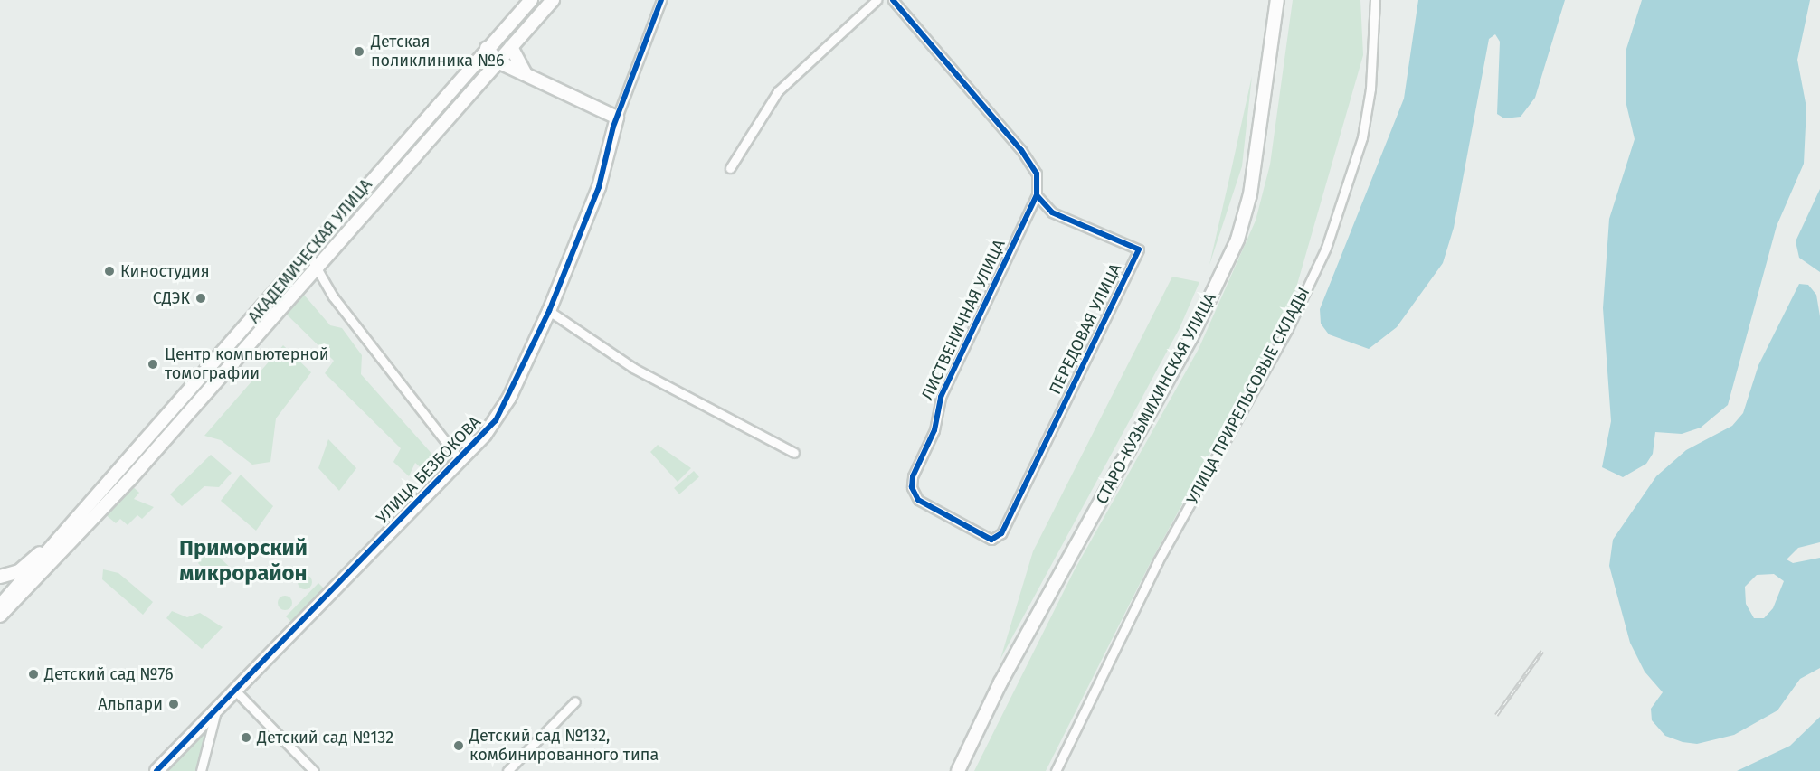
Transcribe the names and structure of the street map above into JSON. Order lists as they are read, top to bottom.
{
  "streets": {
    "main road": ["АКАДЕМИЧЕСКАЯ УЛИЦА", "СТАРО-КУЗЬМИХИНСКАЯ УЛИЦА", "УЛИЦА БЕЗБОКОВА"],
    "street": ["ЛИСТВЕНИЧНАЯ УЛИЦА", "ПЕРЕДОВАЯ УЛИЦА", "УЛИЦА ПРИРЕЛЬСОВЫЕ СКЛАДЫ"]
  },
  "crossings": [
    ["ЛИСТВЕНИЧНАЯ УЛИЦА", "ПЕРЕДОВАЯ УЛИЦА"]
  ],
  "districts": ["Приморский микрорайон"],
  "places": [
    "Детская поликлиника №6",
    "Киностудия",
    "СДЭК",
    "Центр компьютерной томографии",
    "Детский сад №76",
    "Альпари",
    "Детский сад №132",
    "Детский сад №132, комбинированного типа"
  ]
}
